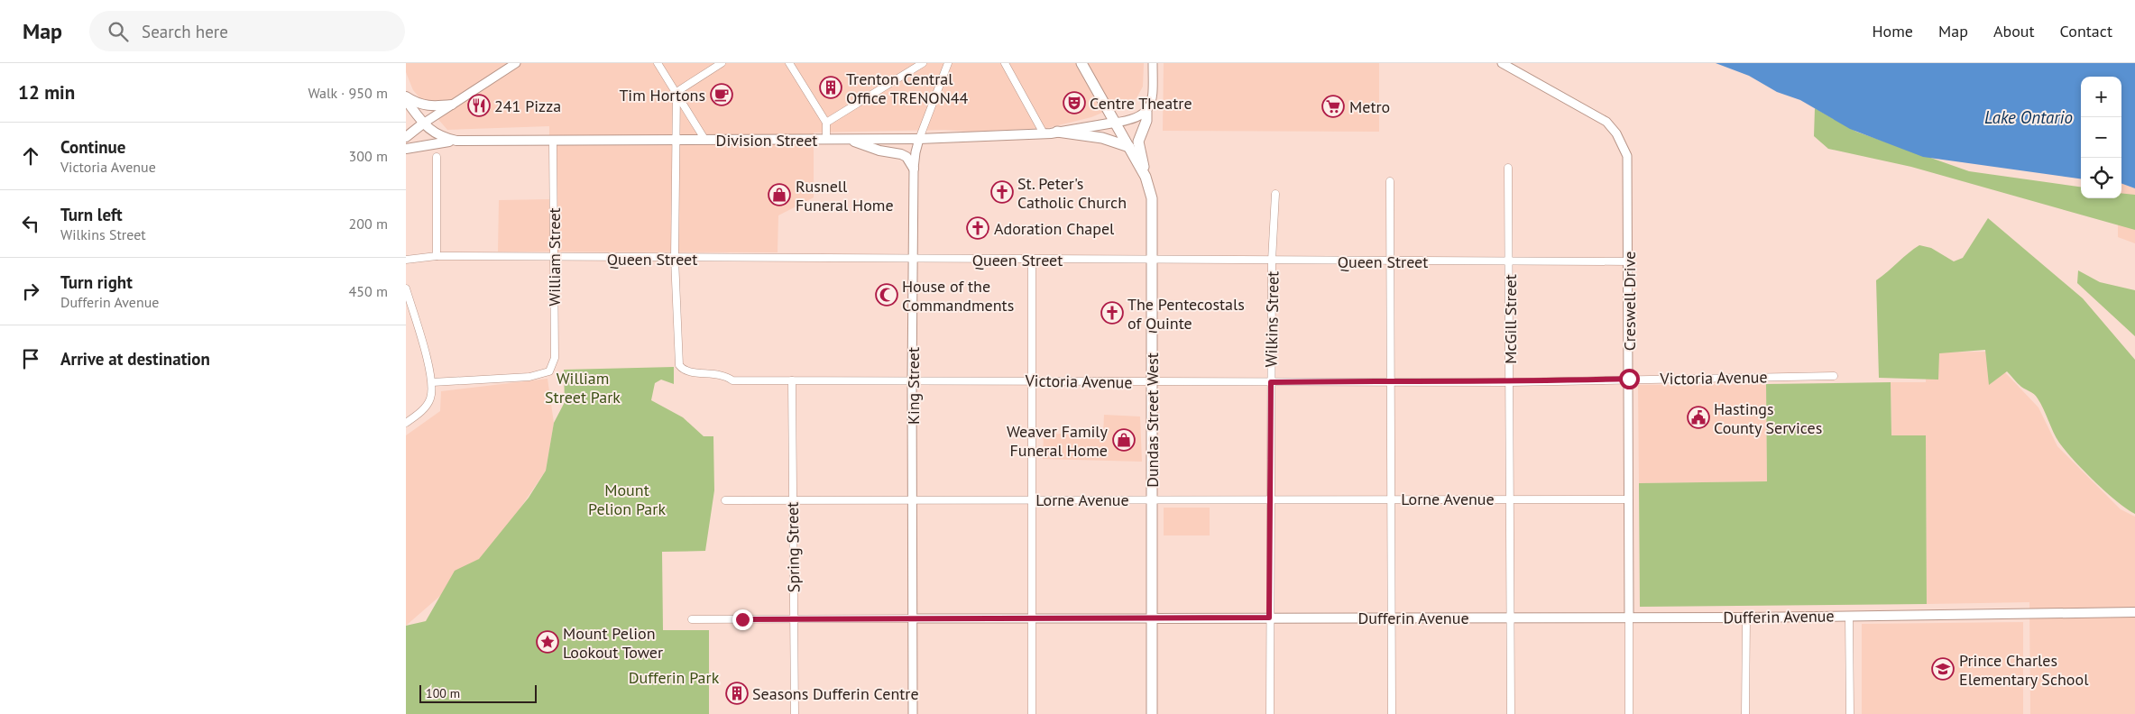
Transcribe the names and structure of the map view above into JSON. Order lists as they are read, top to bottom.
{
  "streets": {
    "main road": ["Division Street", "Dundas Street West", "Dufferin Avenue"],
    "street": [
      "William Street",
      "Queen Street",
      "Creswell Drive",
      "Wilkins Street",
      "McGill Street",
      "Victoria Avenue",
      "King Street",
      "Lorne Avenue",
      "Spring Street"
    ]
  },
  "crossings": [
    ["Division Street", "William Street"],
    ["Division Street", "King Street"],
    ["Division Street", "Dundas Street West"],
    ["William Street", "Queen Street"],
    ["Queen Street", "Creswell Drive"],
    ["Queen Street", "Wilkins Street"],
    ["Queen Street", "McGill Street"],
    ["Queen Street", "Victoria Avenue"],
    ["Queen Street", "King Street"],
    ["Queen Street", "Dundas Street West"],
    ["Creswell Drive", "Victoria Avenue"],
    ["Creswell Drive", "Lorne Avenue"],
    ["Creswell Drive", "Dufferin Avenue"],
    ["Wilkins Street", "Victoria Avenue"],
    ["Wilkins Street", "Lorne Avenue"],
    ["Wilkins Street", "Dufferin Avenue"],
    ["McGill Street", "Victoria Avenue"],
    ["McGill Street", "Lorne Avenue"],
    ["McGill Street", "Dufferin Avenue"],
    ["Victoria Avenue", "King Street"],
    ["Victoria Avenue", "Dundas Street West"],
    ["Victoria Avenue", "Spring Street"],
    ["King Street", "Lorne Avenue"],
    ["King Street", "Dufferin Avenue"],
    ["Dundas Street West", "Lorne Avenue"],
    ["Dundas Street West", "Dufferin Avenue"],
    ["Lorne Avenue", "Spring Street"],
    ["Spring Street", "Dufferin Avenue"]
  ],
  "water": ["Lake Ontario"],
  "parks": ["William Street Park", "Mount Pelion Park", "Dufferin Park"],
  "places": {
    "building": ["Trenton Central Office TRENON44", "Seasons Dufferin Centre"],
    "cafe": ["Tim Hortons"],
    "theatre": ["Centre Theatre"],
    "restaurant": ["241 Pizza"],
    "supermarket": ["Metro"],
    "church": ["St. Peter's Catholic Church", "Adoration Chapel", "The Pentecostals of Quinte"],
    "shop": ["Rusnell Funeral Home", "Weaver Family Funeral Home"],
    "mosque": ["House of the Commandments"],
    "public building": ["Hastings County Services"],
    "place": ["Mount Pelion Lookout Tower"],
    "school or university": ["Prince Charles Elementary School"]
  },
  "scale_bar": "100 m",
  "page": {
    "header": "Map",
    "search": "Search here",
    "nav": [
      "Home",
      "Map",
      "About",
      "Contact"
    ],
    "heading": ["12 min", "Walk · 950 m"],
    "map_buttons": ["+", "−"],
    "list": [
      ["Continue", "Victoria Avenue", "300 m"],
      ["Turn left", "Wilkins Street", "200 m"],
      ["Turn right", "Dufferin Avenue", "450 m"],
      "Arrive at destination"
    ],
    "scale": "100 m"
  }
}
